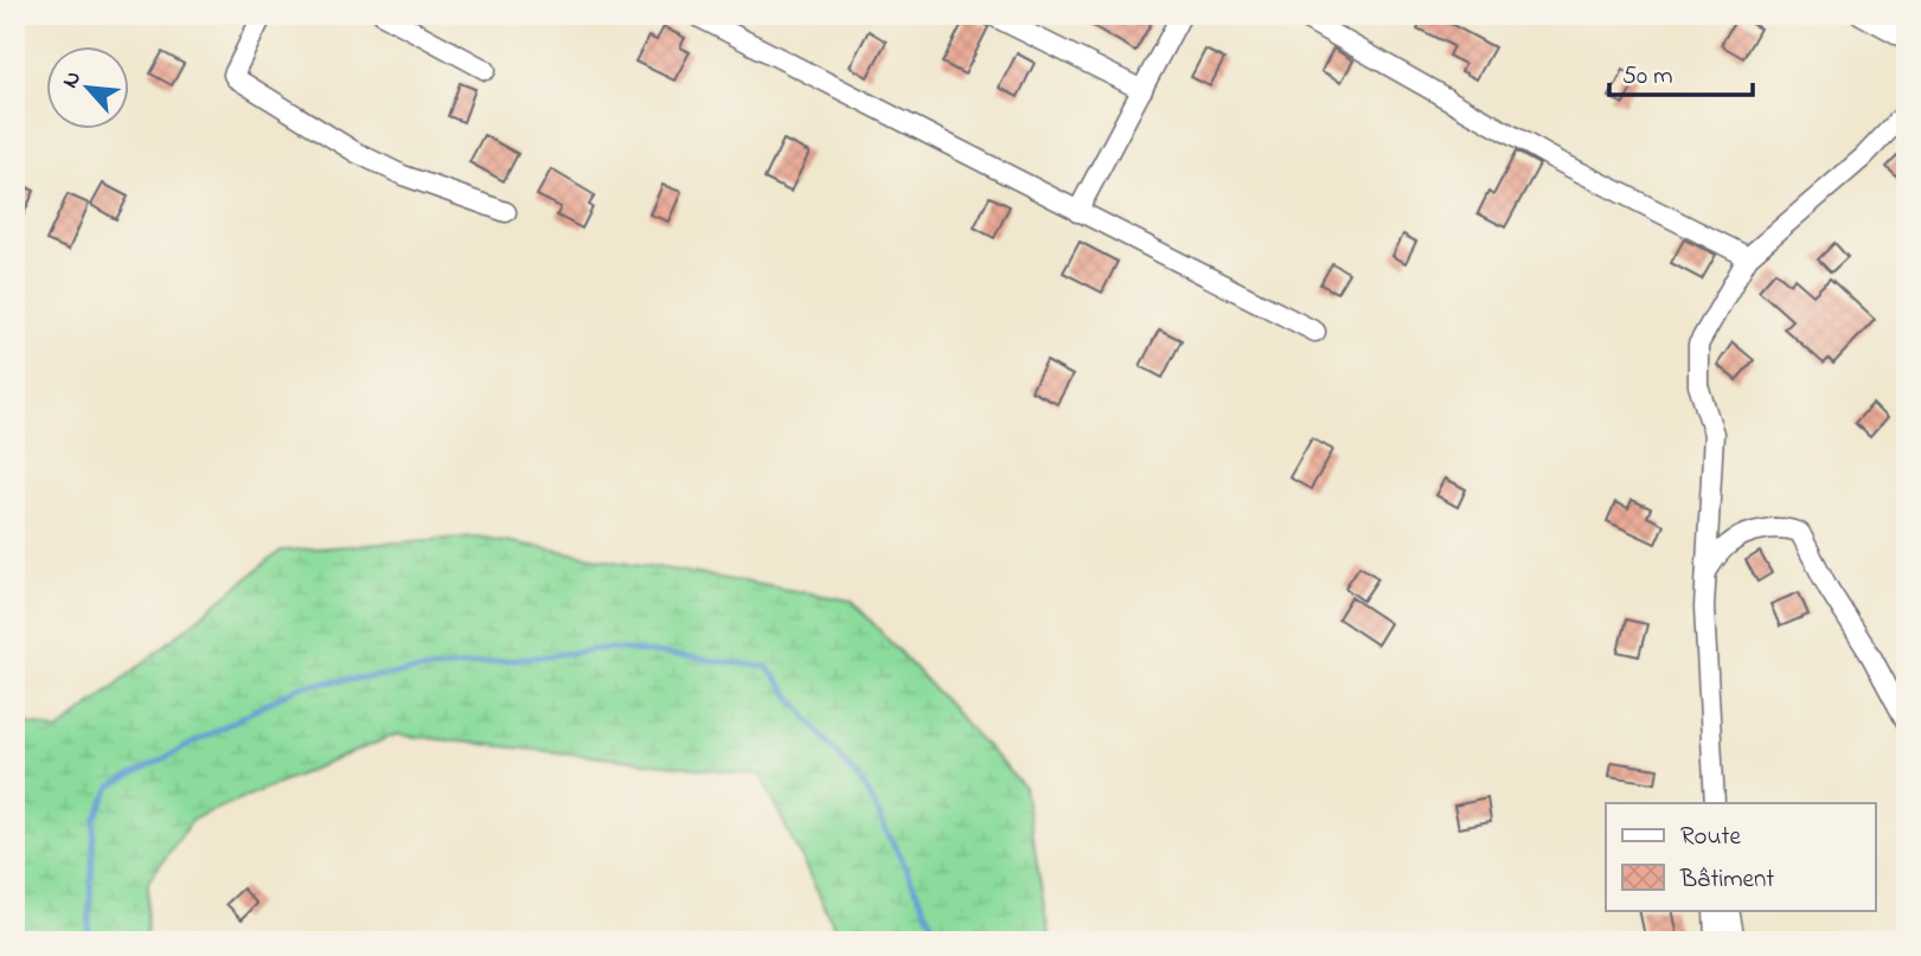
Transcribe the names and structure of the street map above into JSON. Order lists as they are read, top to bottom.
{
  "legend": ["Route", "Bâtiment"],
  "scale_bar": "50 m",
  "north": "top left"
}
